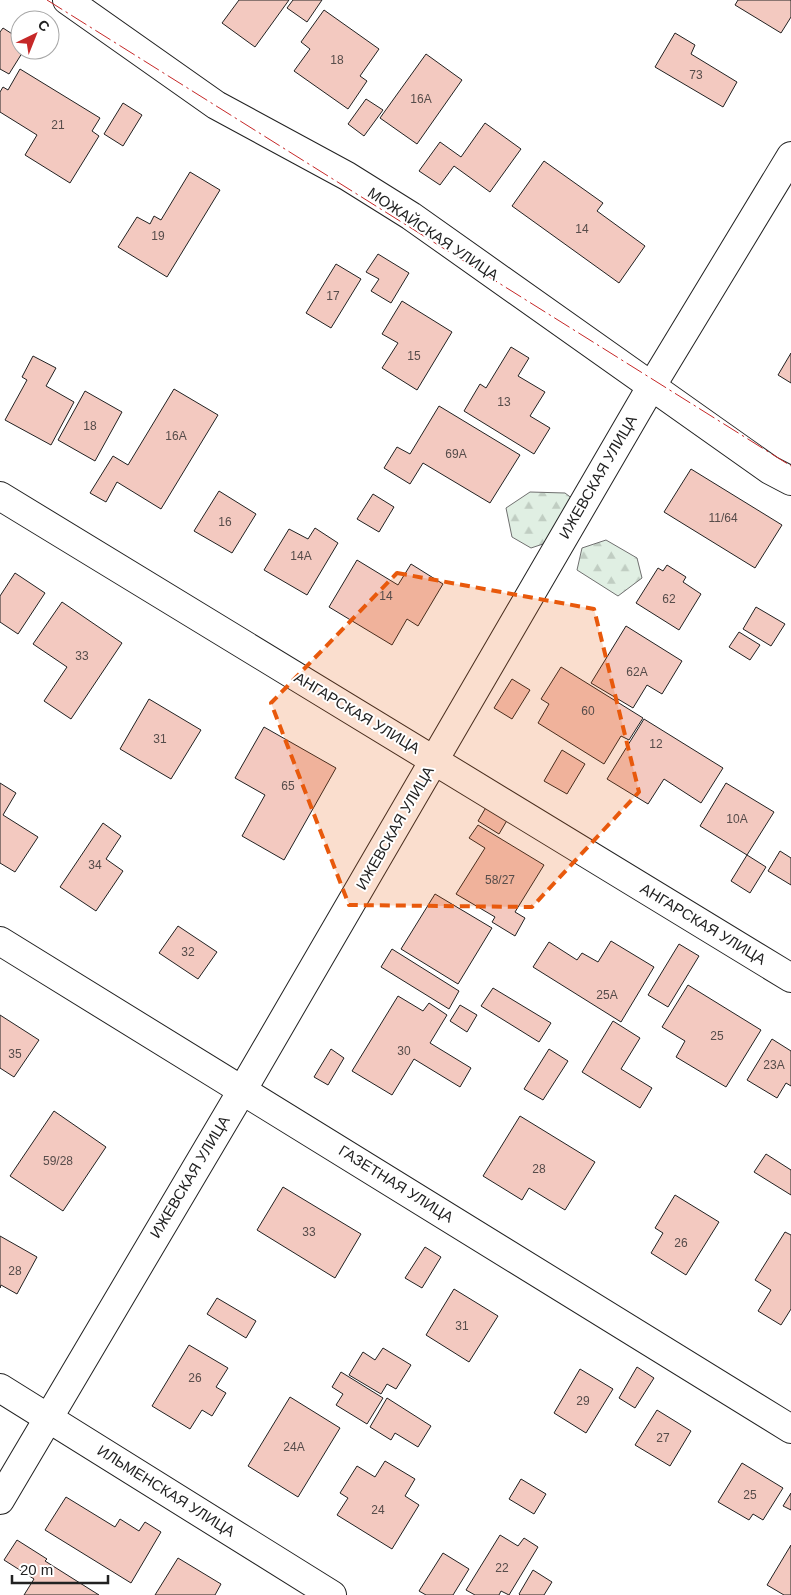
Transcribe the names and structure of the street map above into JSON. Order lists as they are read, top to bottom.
{
  "streets": {
    "street": [
      "МОЖАЙСКАЯ УЛИЦА",
      "ИЖЕВСКАЯ УЛИЦА",
      "АНГАРСКАЯ УЛИЦА",
      "ГАЗЕТНАЯ УЛИЦА",
      "ИЛЬМЕНСКАЯ УЛИЦА"
    ]
  },
  "crossings": [
    ["МОЖАЙСКАЯ УЛИЦА", "ИЖЕВСКАЯ УЛИЦА"],
    ["ИЖЕВСКАЯ УЛИЦА", "АНГАРСКАЯ УЛИЦА"],
    ["ИЖЕВСКАЯ УЛИЦА", "ГАЗЕТНАЯ УЛИЦА"],
    ["ИЖЕВСКАЯ УЛИЦА", "ИЛЬМЕНСКАЯ УЛИЦА"]
  ],
  "house_numbers": [
    "18",
    "73",
    "16А",
    "21",
    "14",
    "19",
    "17",
    "15",
    "13",
    "18",
    "16А",
    "69А",
    "11/64",
    "16",
    "14А",
    "14",
    "62",
    "33",
    "62А",
    "60",
    "31",
    "12",
    "65",
    "10А",
    "34",
    "58/27",
    "32",
    "25А",
    "25",
    "30",
    "35",
    "23А",
    "59/28",
    "28",
    "33",
    "26",
    "28",
    "31",
    "26",
    "29",
    "27",
    "24А",
    "25",
    "24",
    "22"
  ],
  "scale_bar": "20 m",
  "north": "top right"
}
